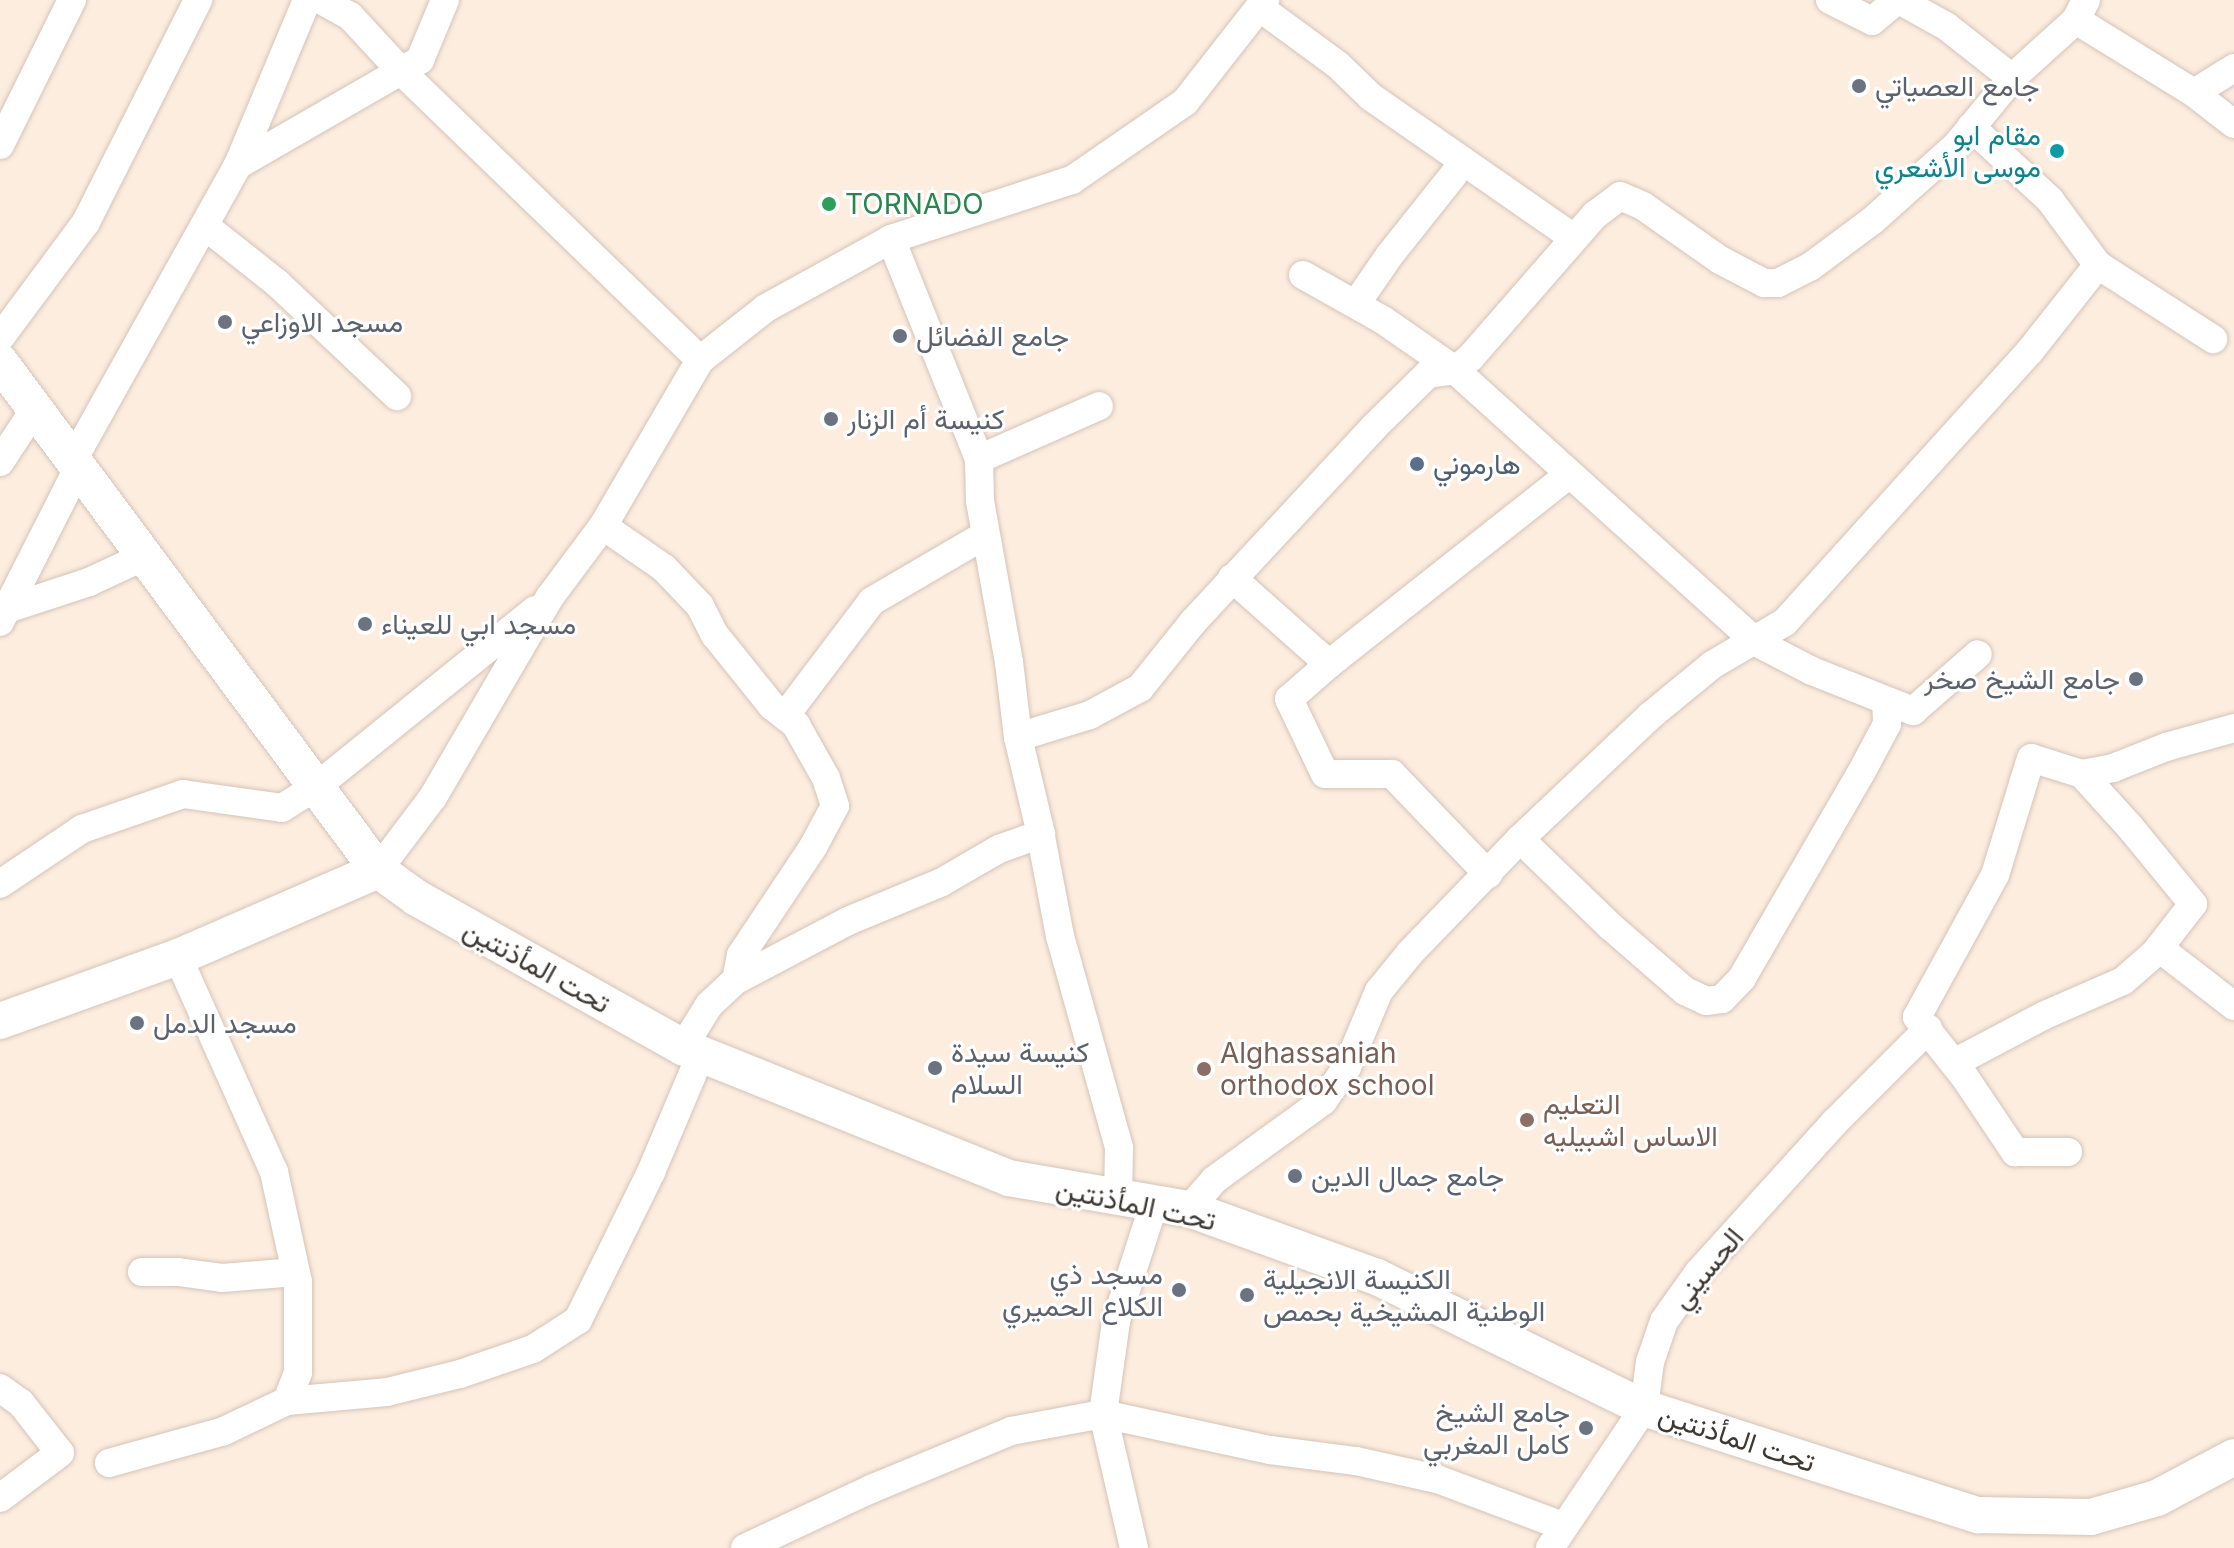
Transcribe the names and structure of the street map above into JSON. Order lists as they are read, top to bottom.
{
  "streets": {
    "street": ["تحت المأذنتين", "الحسيني"]
  },
  "crossings": [
    ["تحت المأذنتين", "الحسيني"]
  ],
  "places": [
    "جامع العصياتي",
    "مقام ابو موسى الأشعري",
    "TORNADO",
    "مسجد الاوزاعي",
    "جامع الفضائل",
    "كنيسة أم الزنار",
    "هارموني",
    "مسجد ابي للعيناء",
    "جامع الشيخ صخر",
    "مسجد الدمل",
    "كنيسة سيدة السلام",
    "Alghassaniah orthodox school",
    "التعلیم الاساس اشبیلیه",
    "جامع جمال الدين",
    "مسجد ذي الكلاع الحميري",
    "الكنيسة الانجيلية الوطنية المشيخية بحمص",
    "جامع الشيخ كامل المغربي"
  ]
}
